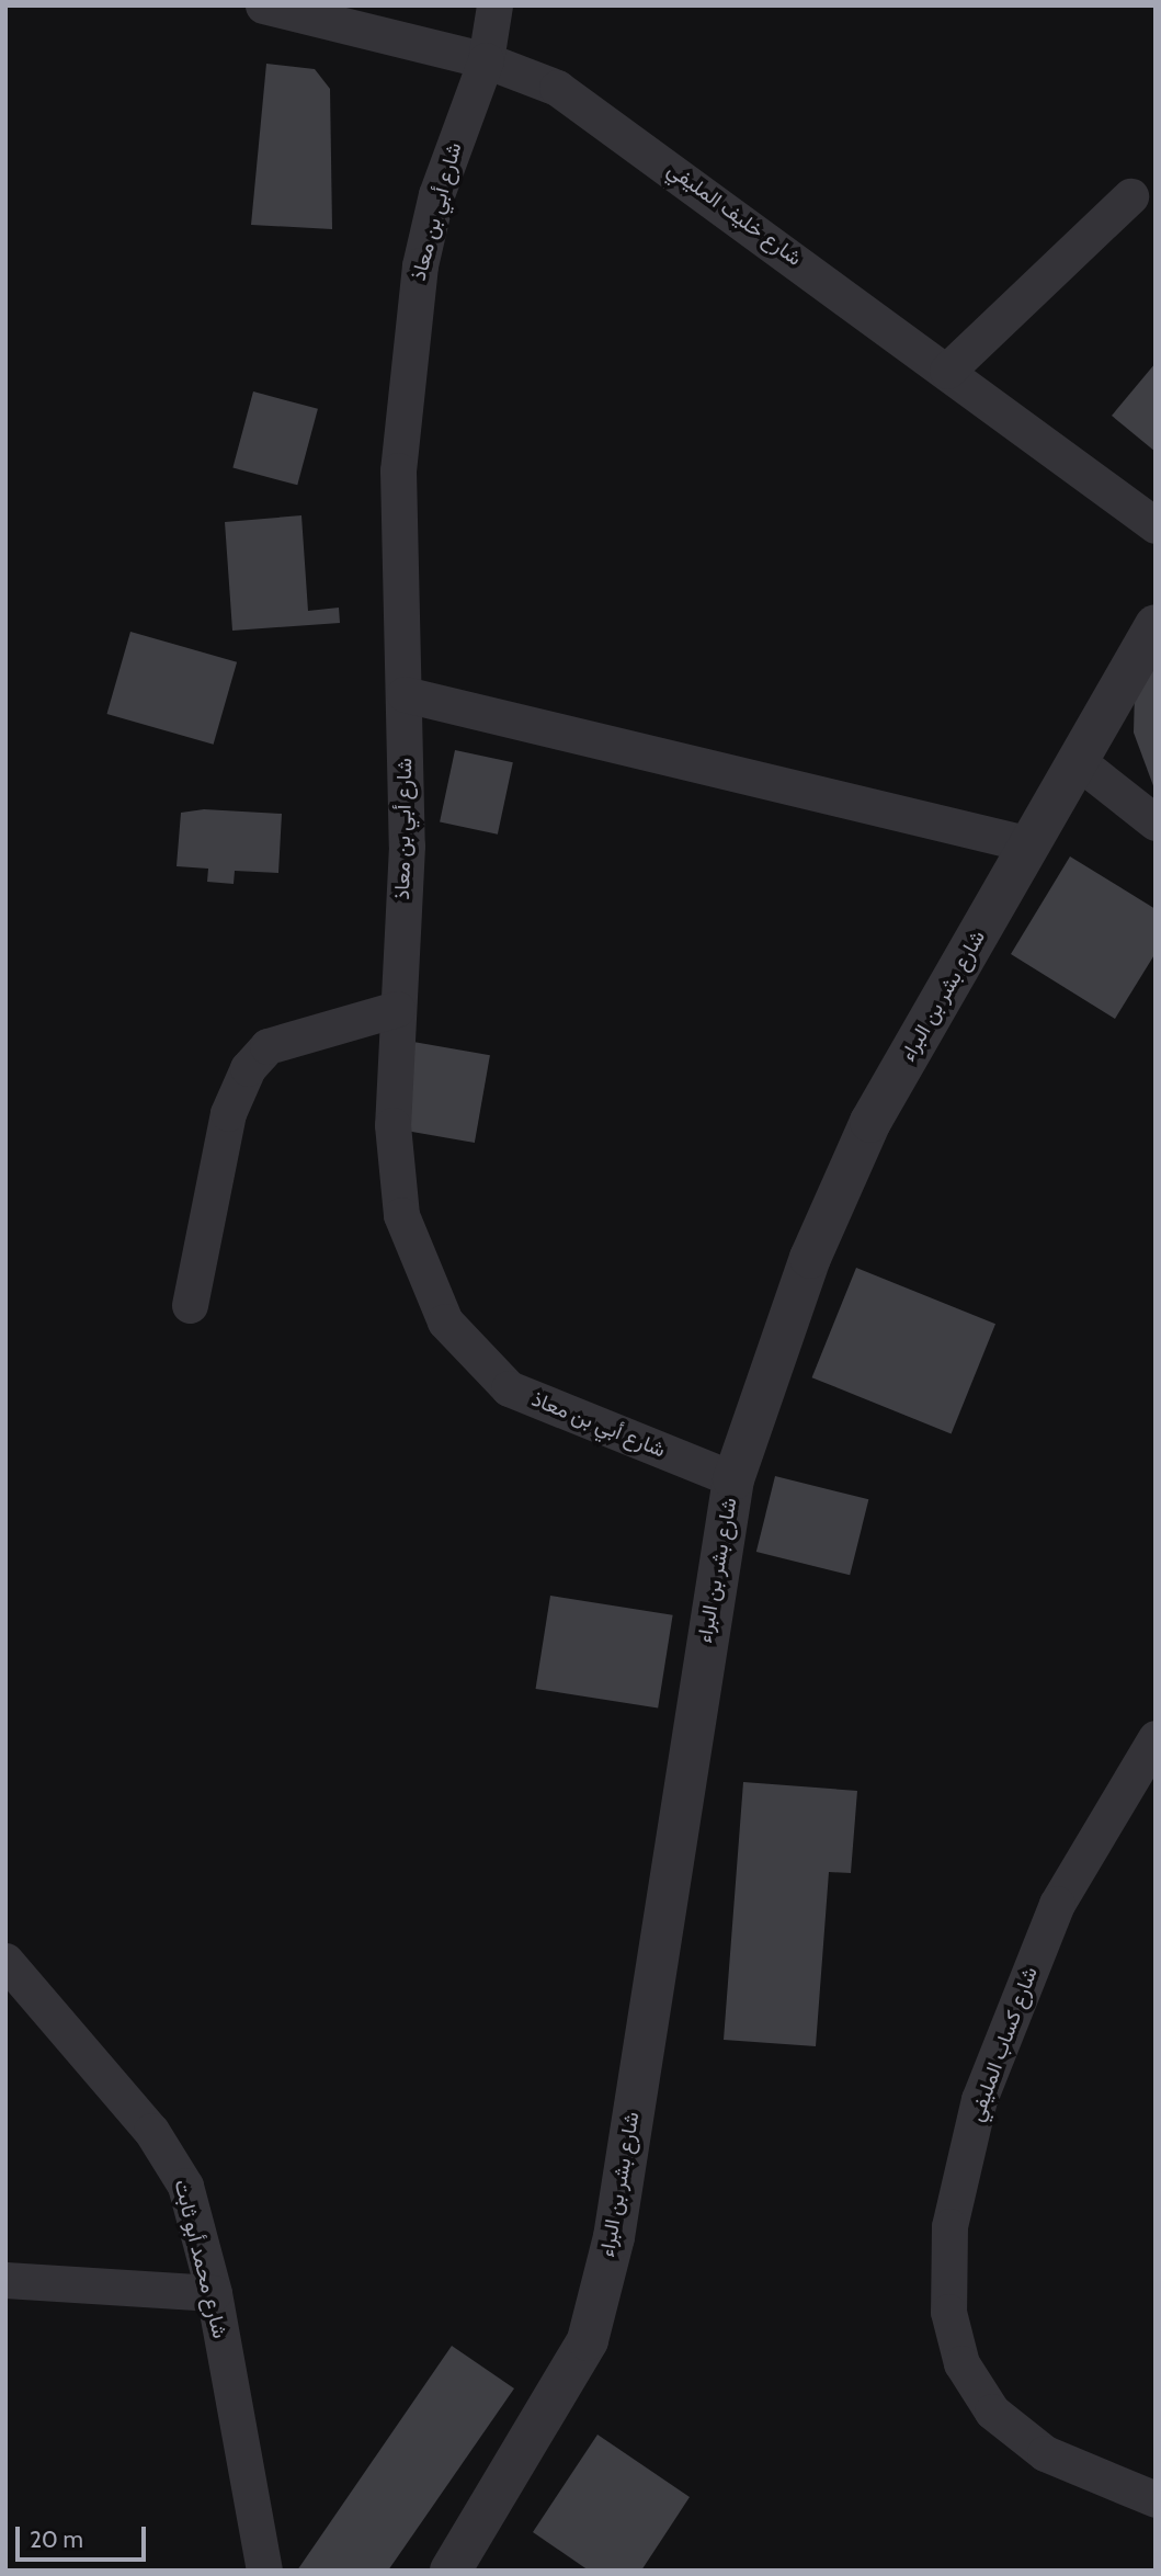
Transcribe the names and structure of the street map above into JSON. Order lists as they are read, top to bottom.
{
  "streets": {
    "street": [
      "شارع أبي بن معاذ",
      "شارع خليف المليفي",
      "شارع بشر بن البراء",
      "شارع كساب المليفي",
      "شارع محمد أبو ثابت"
    ]
  },
  "crossings": [
    ["شارع أبي بن معاذ", "شارع خليف المليفي"],
    ["شارع أبي بن معاذ", "شارع بشر بن البراء"]
  ],
  "scale_bar": "20 m"
}
